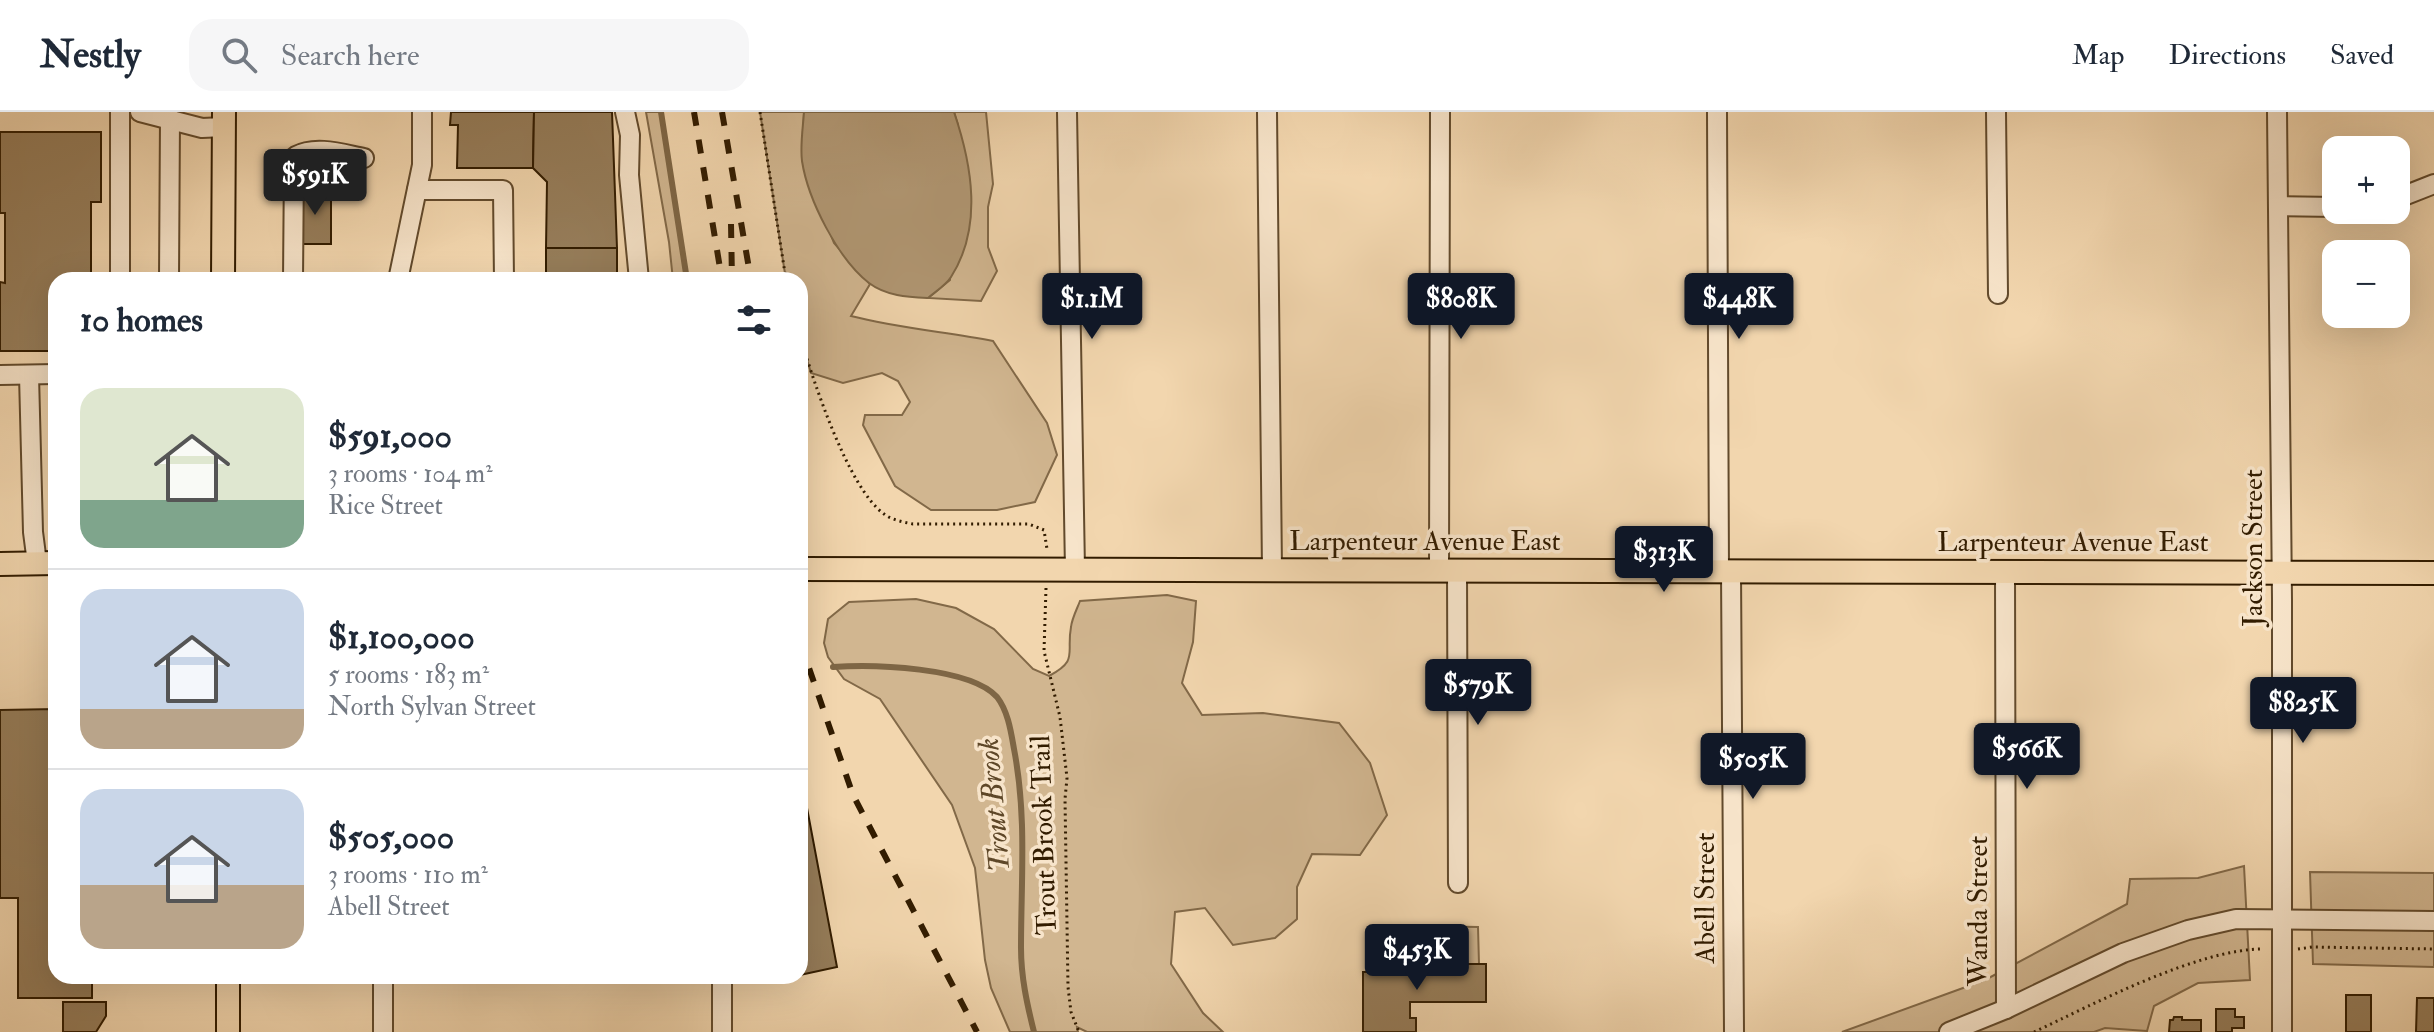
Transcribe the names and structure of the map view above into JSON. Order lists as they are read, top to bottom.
{
  "streets": {
    "main road": ["Larpenteur Avenue East"],
    "street": ["Jackson Street", "Abell Street", "Wanda Street"],
    "path": ["Trout Brook Trail"]
  },
  "crossings": [
    ["Larpenteur Avenue East", "Jackson Street"],
    ["Larpenteur Avenue East", "Abell Street"],
    ["Larpenteur Avenue East", "Wanda Street"]
  ],
  "water": ["Trout Brook"],
  "page": {
    "header": "Nestly",
    "search": "Search here",
    "nav": ["Map", "Directions", "Saved"],
    "map_buttons": ["+", "−"],
    "price": [
      "$591K",
      "$1.1M",
      "$808K",
      "$448K",
      "$313K",
      "$579K",
      "$825K",
      "$566K",
      "$505K",
      "$453K"
    ],
    "heading": "10 homes",
    "list": [
      {
        "name": "$591,000",
        "note": "3 rooms · 104 m² · Rice Street"
      },
      {
        "name": "$1,100,000",
        "note": "5 rooms · 183 m² · North Sylvan Street"
      },
      {
        "name": "$505,000",
        "note": "3 rooms · 110 m² · Abell Street"
      }
    ]
  }
}
